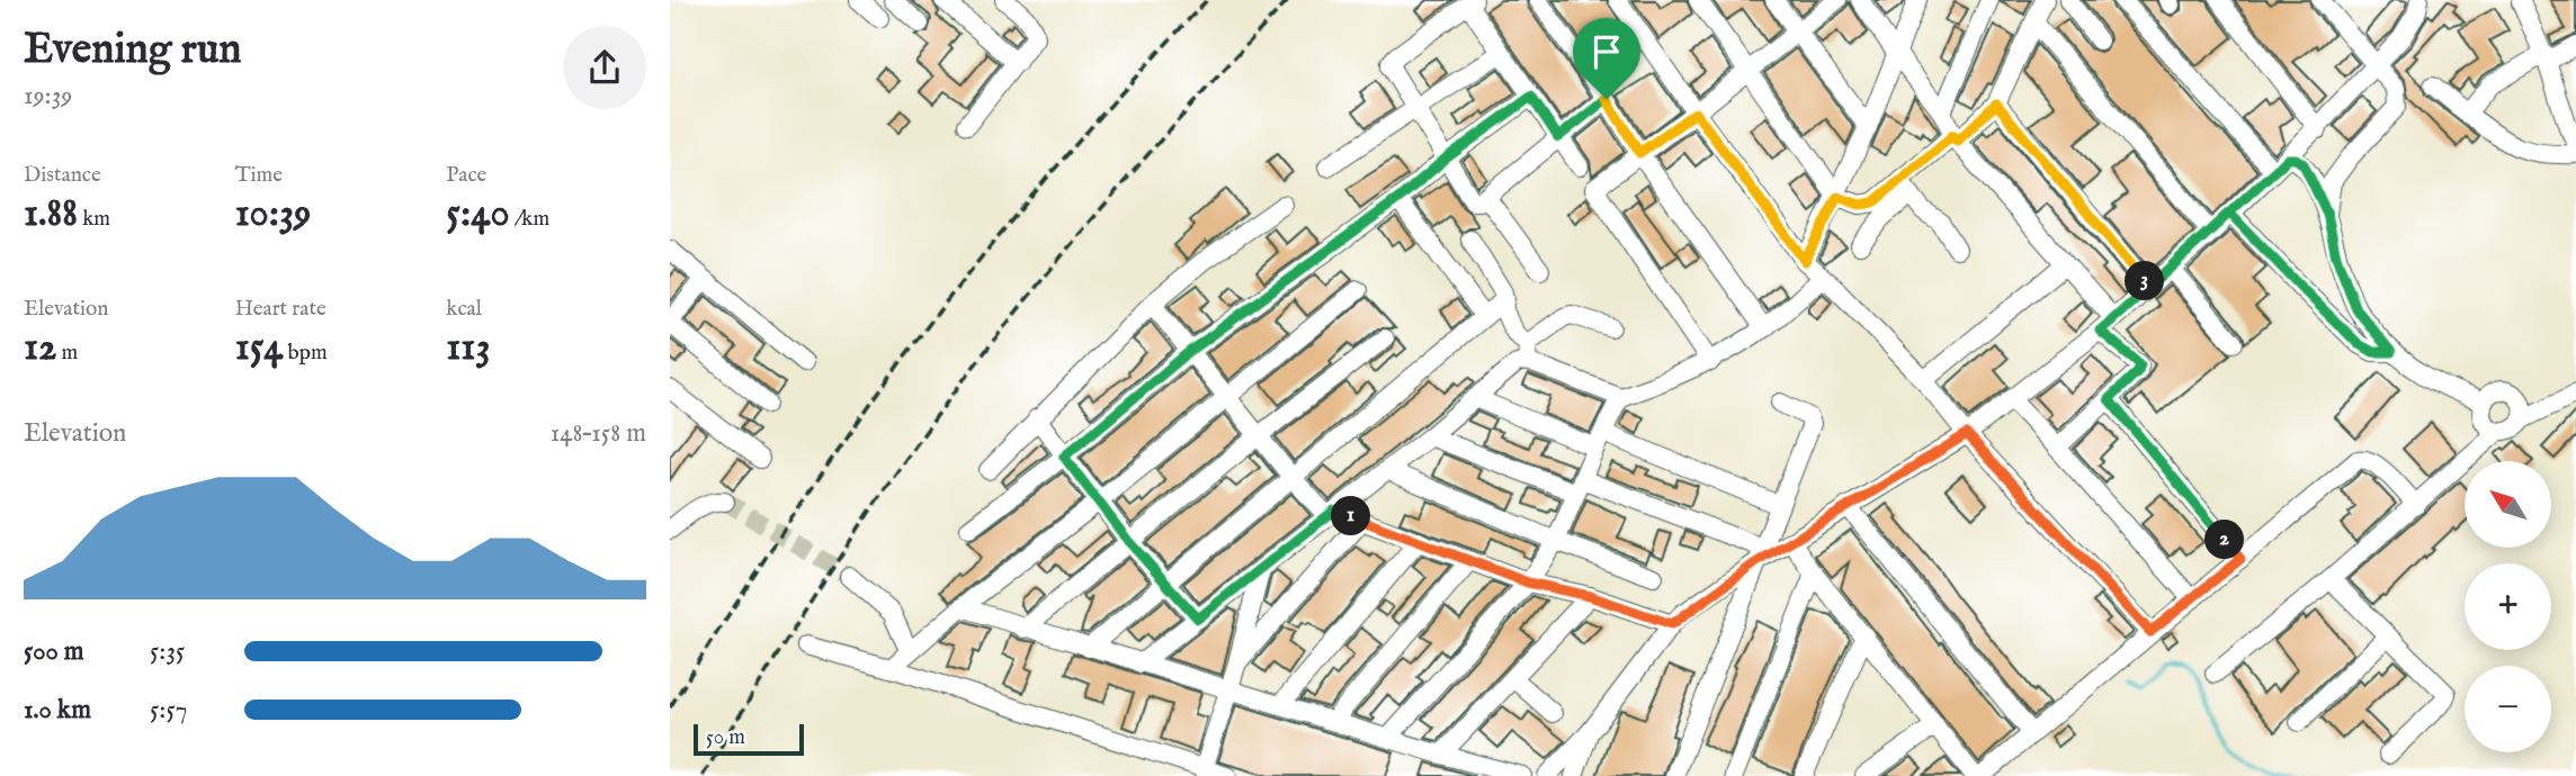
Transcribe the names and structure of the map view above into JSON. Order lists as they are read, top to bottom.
{
  "scale_bar": "50 m",
  "north": "top left",
  "page": {
    "heading": ["Evening run", "19:39"],
    "stats": [
      ["Distance", "1.88 km"],
      ["Time", "10:39"],
      ["Pace", "5:40 /km"],
      ["Elevation", "12 m"],
      ["Heart rate", "154 bpm"],
      ["kcal", "113"]
    ],
    "pins": ["3", "1", "2"],
    "chart": ["Elevation", "148–158 m"],
    "map_buttons": ["+", "−"],
    "list": [
      {
        "name": "500 m",
        "note": "5:35"
      },
      {
        "name": "1.0 km",
        "note": "5:57"
      }
    ],
    "scale": "50 m"
  }
}
